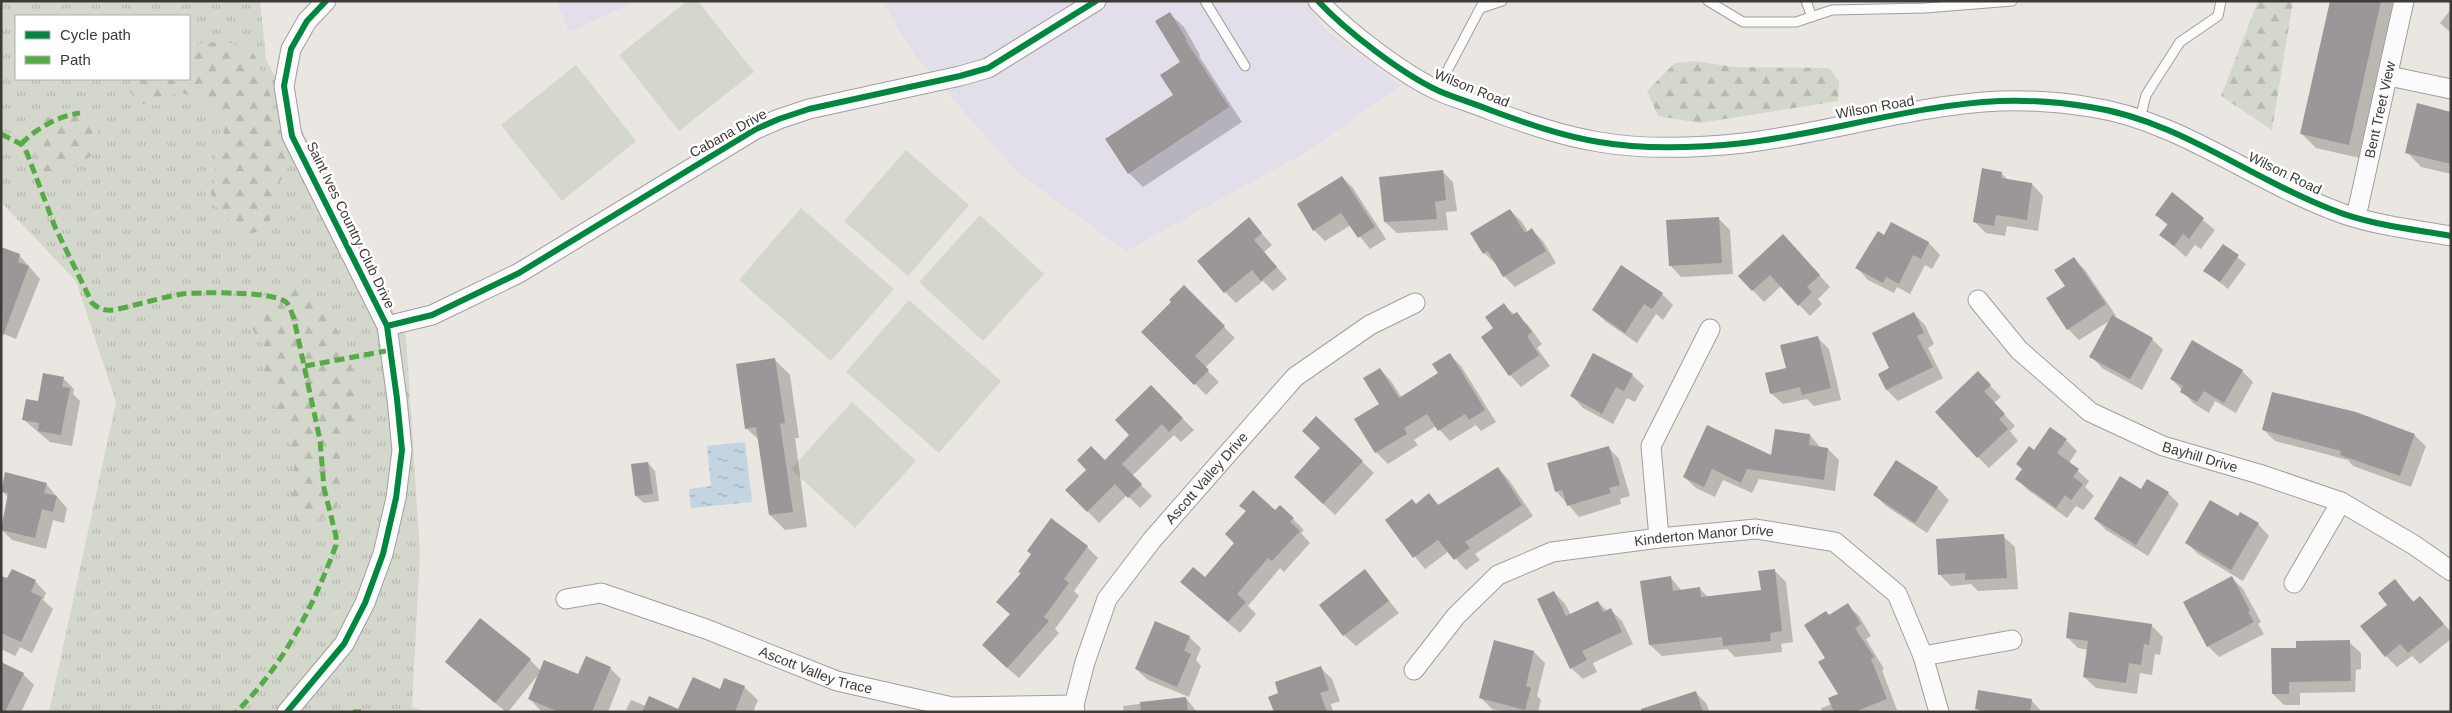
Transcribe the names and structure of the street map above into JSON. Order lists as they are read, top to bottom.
{
  "streets": {
    "street": [
      "Wilson Road",
      "Bent Treet View",
      "Cabana Drive",
      "Saint Ives Country Club Drive",
      "Bayhill Drive",
      "Ascott Valley Drive",
      "Kinderton Manor Drive",
      "Ascott Valley Trace"
    ]
  },
  "crossings": [
    ["Wilson Road", "Bent Treet View"],
    ["Cabana Drive", "Saint Ives Country Club Drive"],
    ["Ascott Valley Drive", "Ascott Valley Trace"]
  ],
  "legend": ["Cycle path", "Path"]
}
